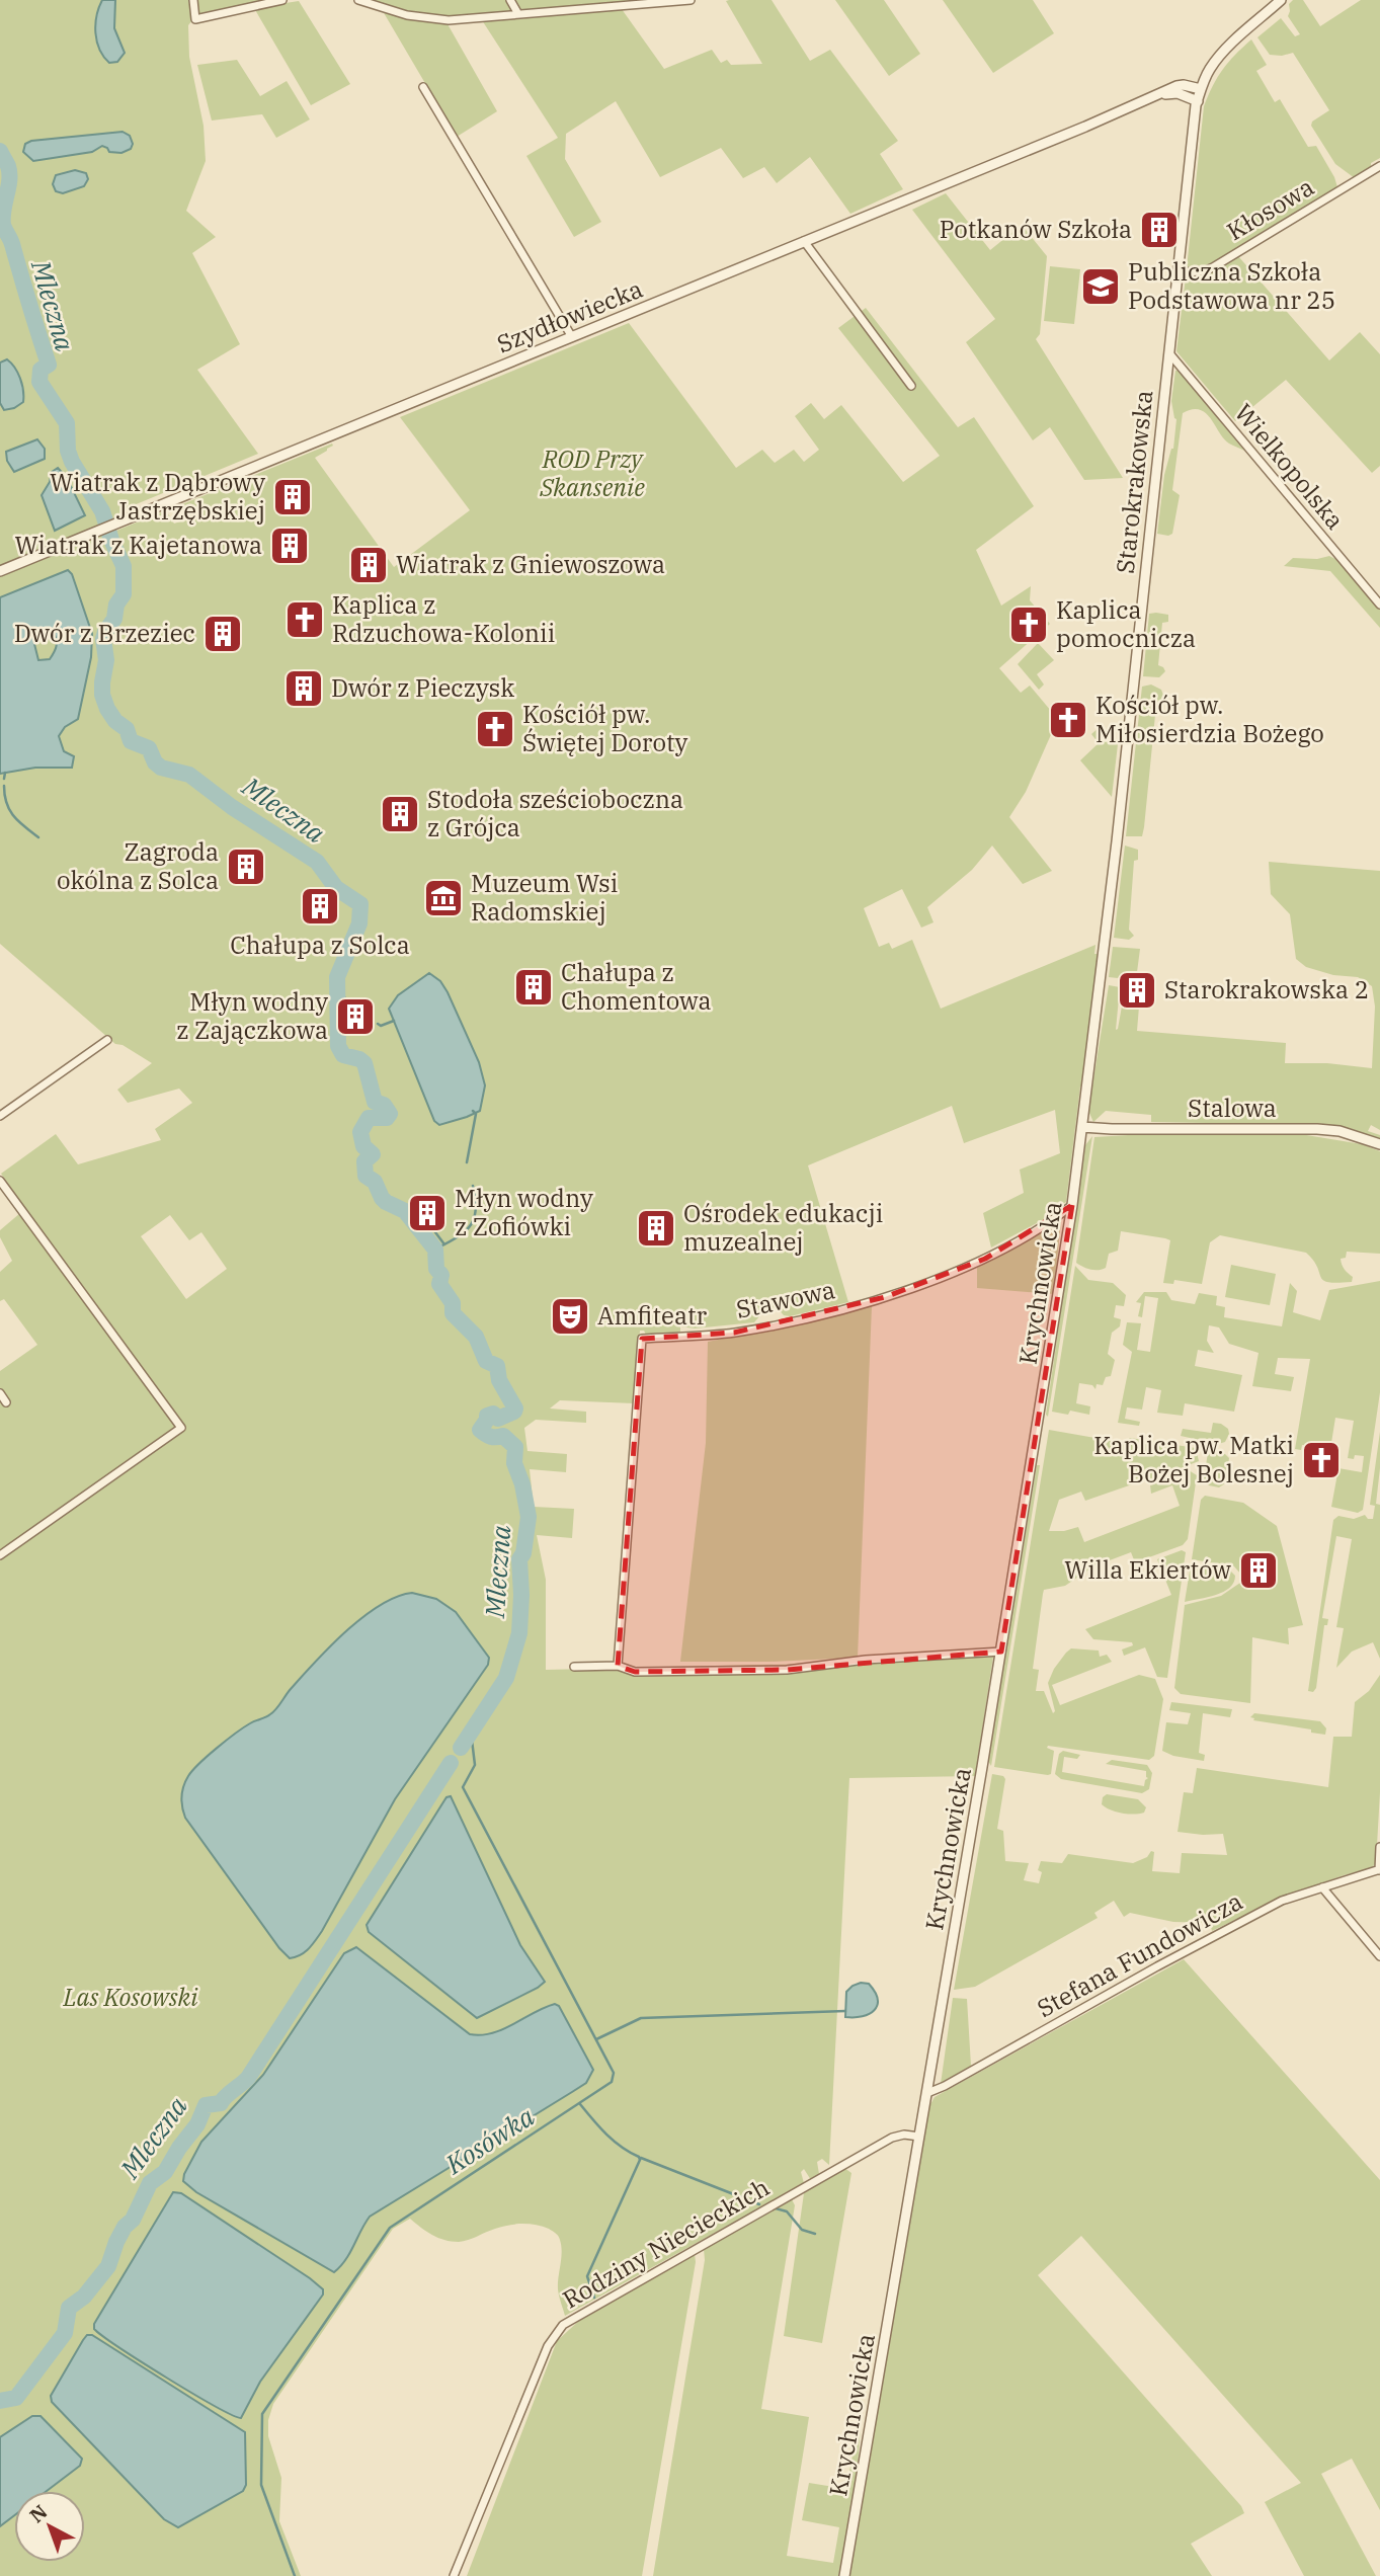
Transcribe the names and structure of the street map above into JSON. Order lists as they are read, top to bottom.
{
  "streets": {
    "street": [
      "Kłosowa",
      "Szydłowiecka",
      "Wielkopolska",
      "Starokrakowska",
      "Stalowa",
      "Krychnowicka",
      "Stawowa",
      "Stefana Fundowicza",
      "Rodziny Niecieckich"
    ]
  },
  "crossings": [
    ["Kłosowa", "Starokrakowska"],
    ["Szydłowiecka", "Starokrakowska"],
    ["Wielkopolska", "Starokrakowska"],
    ["Starokrakowska", "Stalowa"],
    ["Starokrakowska", "Krychnowicka"],
    ["Stalowa", "Krychnowicka"],
    ["Krychnowicka", "Stawowa"],
    ["Krychnowicka", "Stefana Fundowicza"],
    ["Krychnowicka", "Rodziny Niecieckich"]
  ],
  "water": ["Mleczna", "Kosówka"],
  "parks": ["ROD Przy Skansenie", "Las Kosowski"],
  "places": {
    "building": [
      "Potkanów Szkoła",
      "Wiatrak z Dąbrowy Jastrzębskiej",
      "Wiatrak z Kajetanowa",
      "Wiatrak z Gniewoszowa",
      "Dwór z Brzeziec",
      "Dwór z Pieczysk",
      "Stodoła sześcioboczna z Grójca",
      "Zagroda okólna z Solca",
      "Chałupa z Solca",
      "Chałupa z Chomentowa",
      "Starokrakowska 2",
      "Młyn wodny z Zajączkowa",
      "Młyn wodny z Zofiówki",
      "Ośrodek edukacji muzealnej",
      "Willa Ekiertów"
    ],
    "school or university": ["Publiczna Szkoła Podstawowa nr 25"],
    "church": [
      "Kaplica z Rdzuchowa-Kolonii",
      "Kaplica pomocnicza",
      "Kościół pw. Miłosierdzia Bożego",
      "Kościół pw. Świętej Doroty",
      "Kaplica pw. Matki Bożej Bolesnej"
    ],
    "museum": ["Muzeum Wsi Radomskiej"],
    "theatre": ["Amfiteatr"]
  },
  "north": "top left"
}
